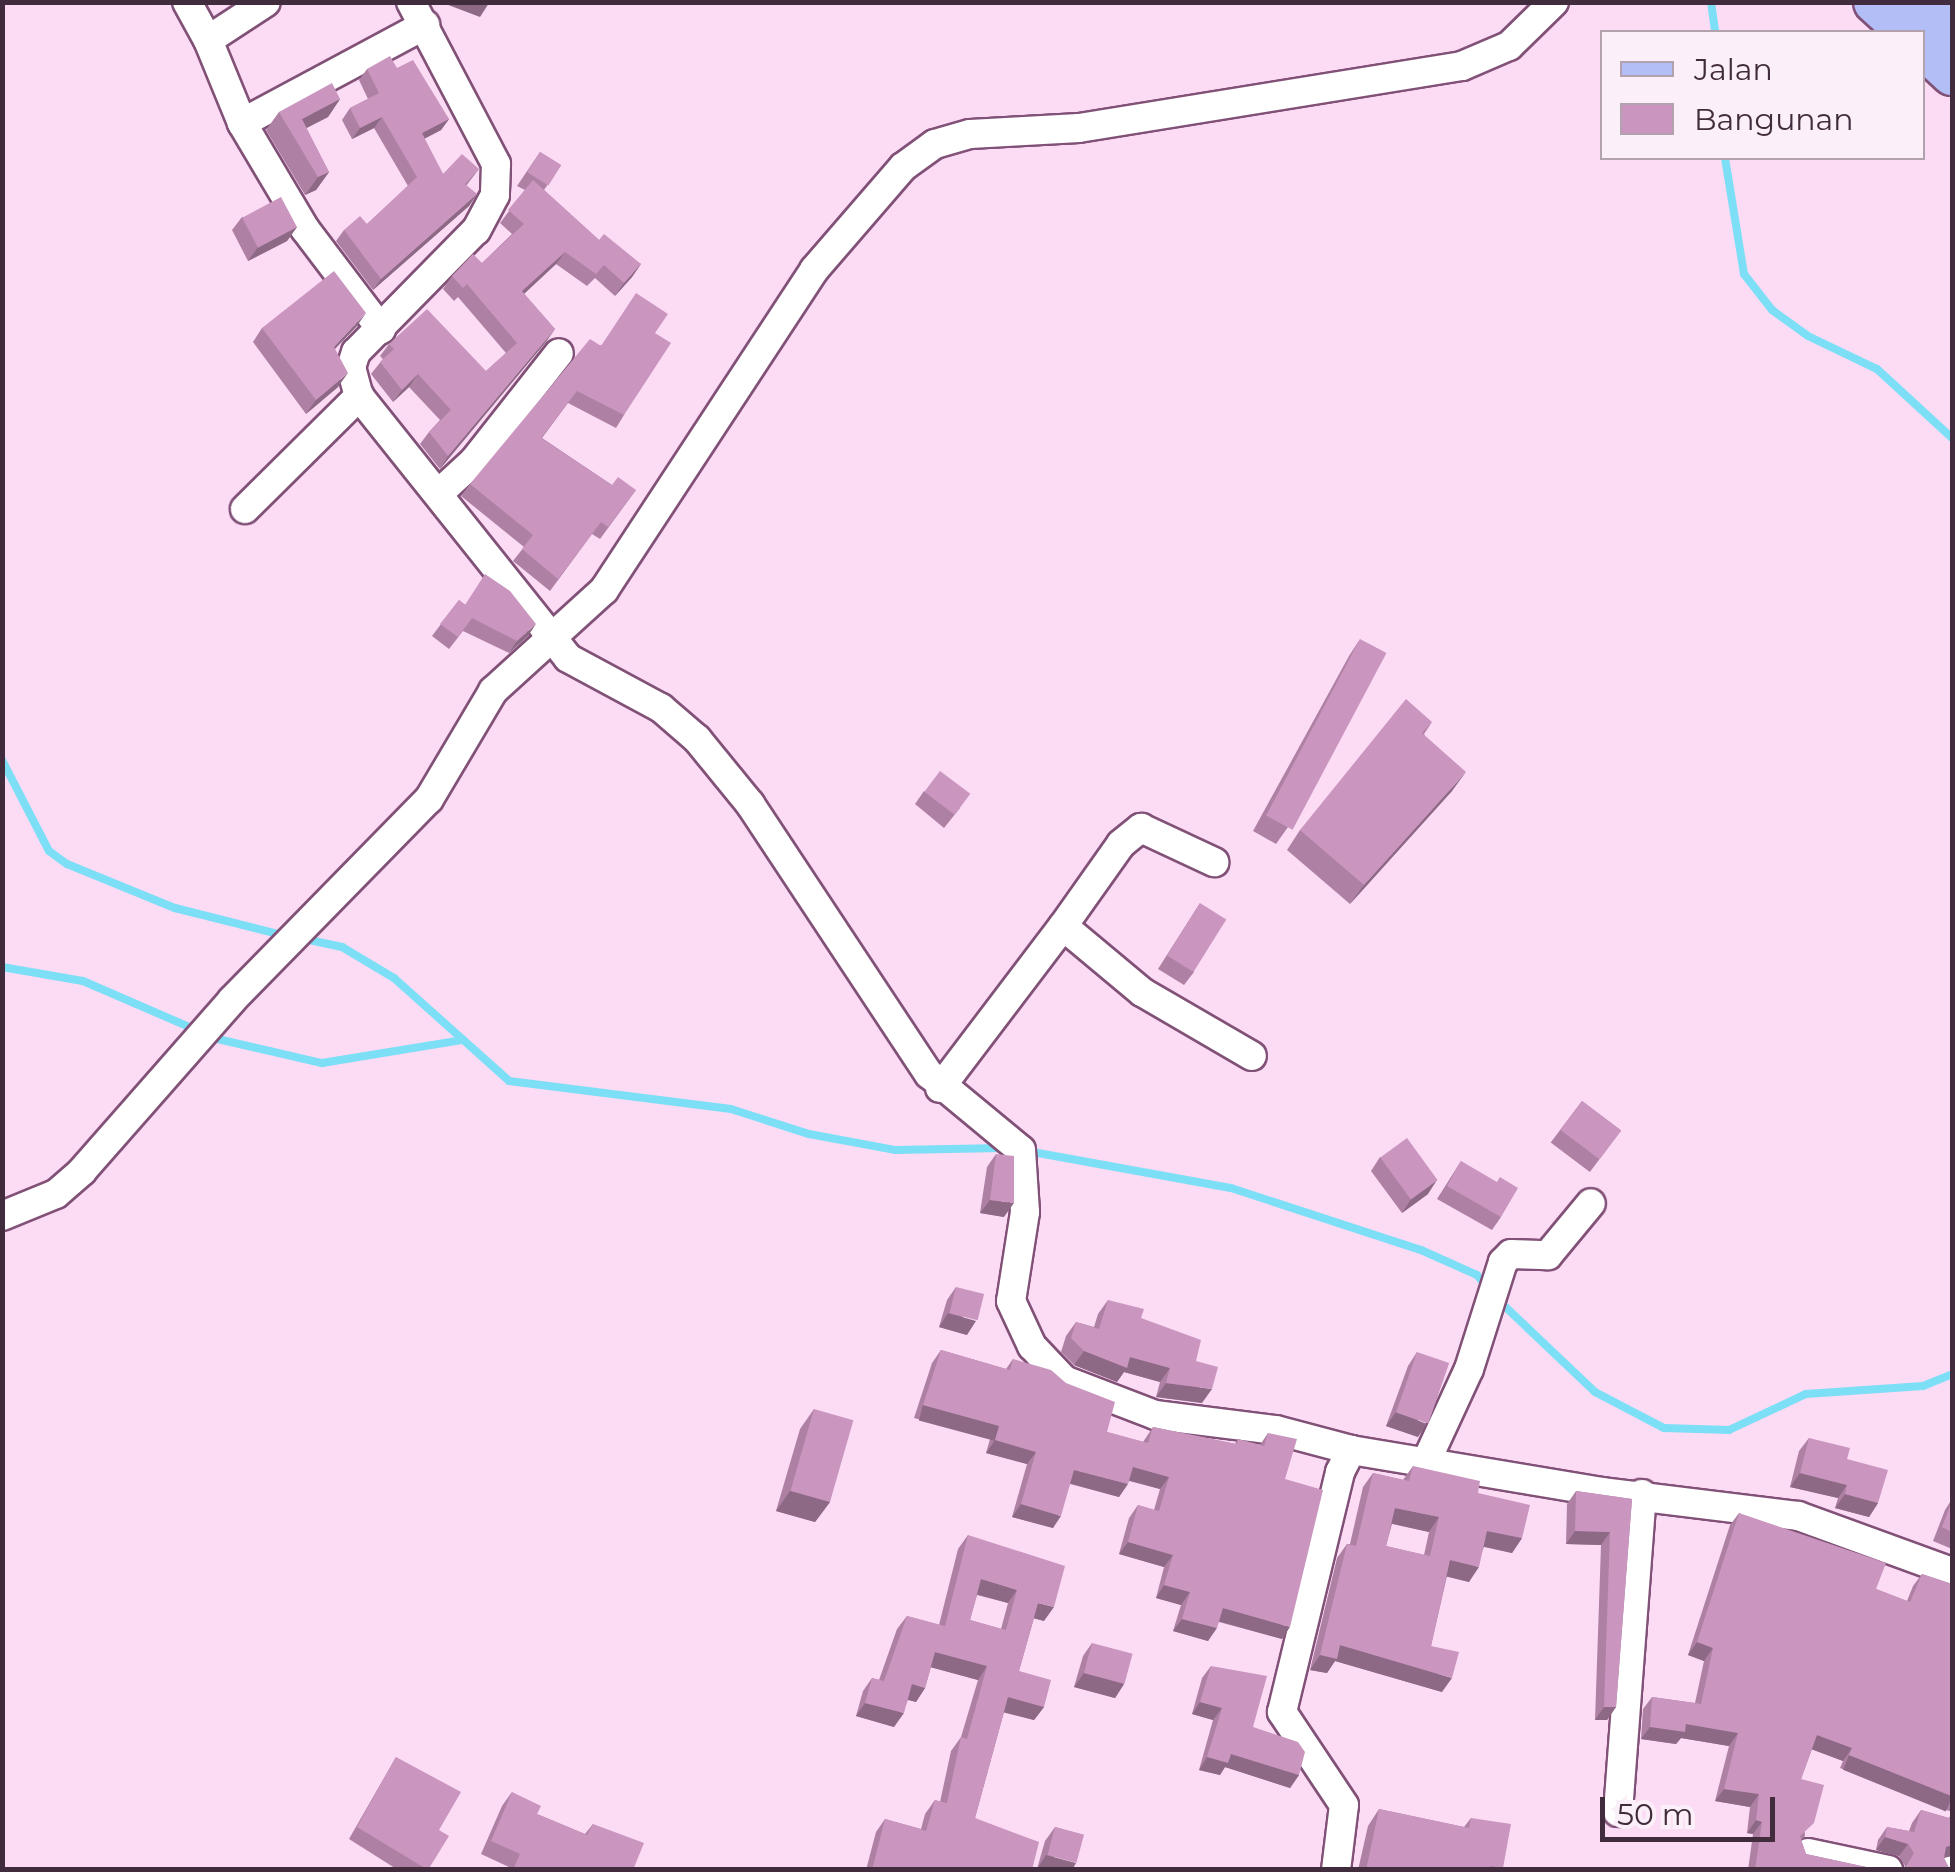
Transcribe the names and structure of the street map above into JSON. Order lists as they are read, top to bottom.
{
  "legend": ["Jalan", "Bangunan"],
  "scale_bar": "50 m"
}
